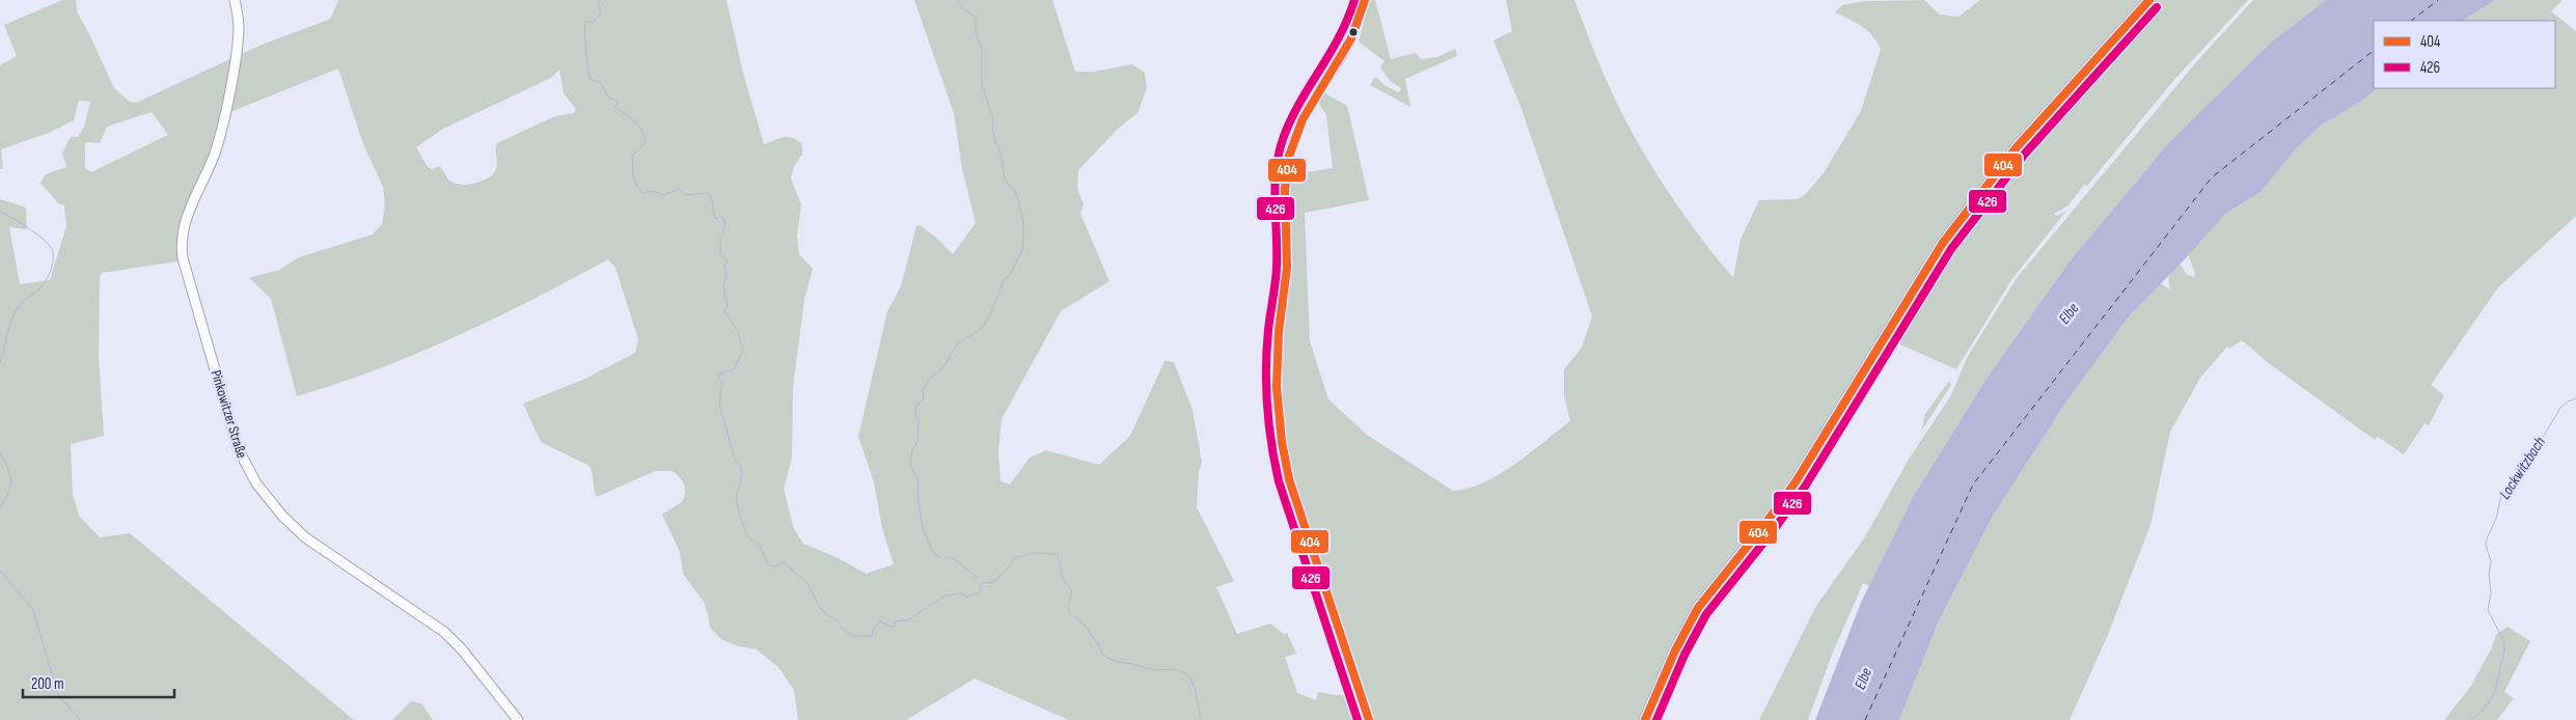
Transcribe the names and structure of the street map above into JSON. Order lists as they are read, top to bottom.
{
  "streets": {
    "street": ["Pinkowitzer Straße"]
  },
  "water": ["Elbe", "Lockwitzbach"],
  "lines": ["transit line 404", "transit line 426"],
  "legend": ["404", "426"],
  "scale_bar": "200 m"
}
